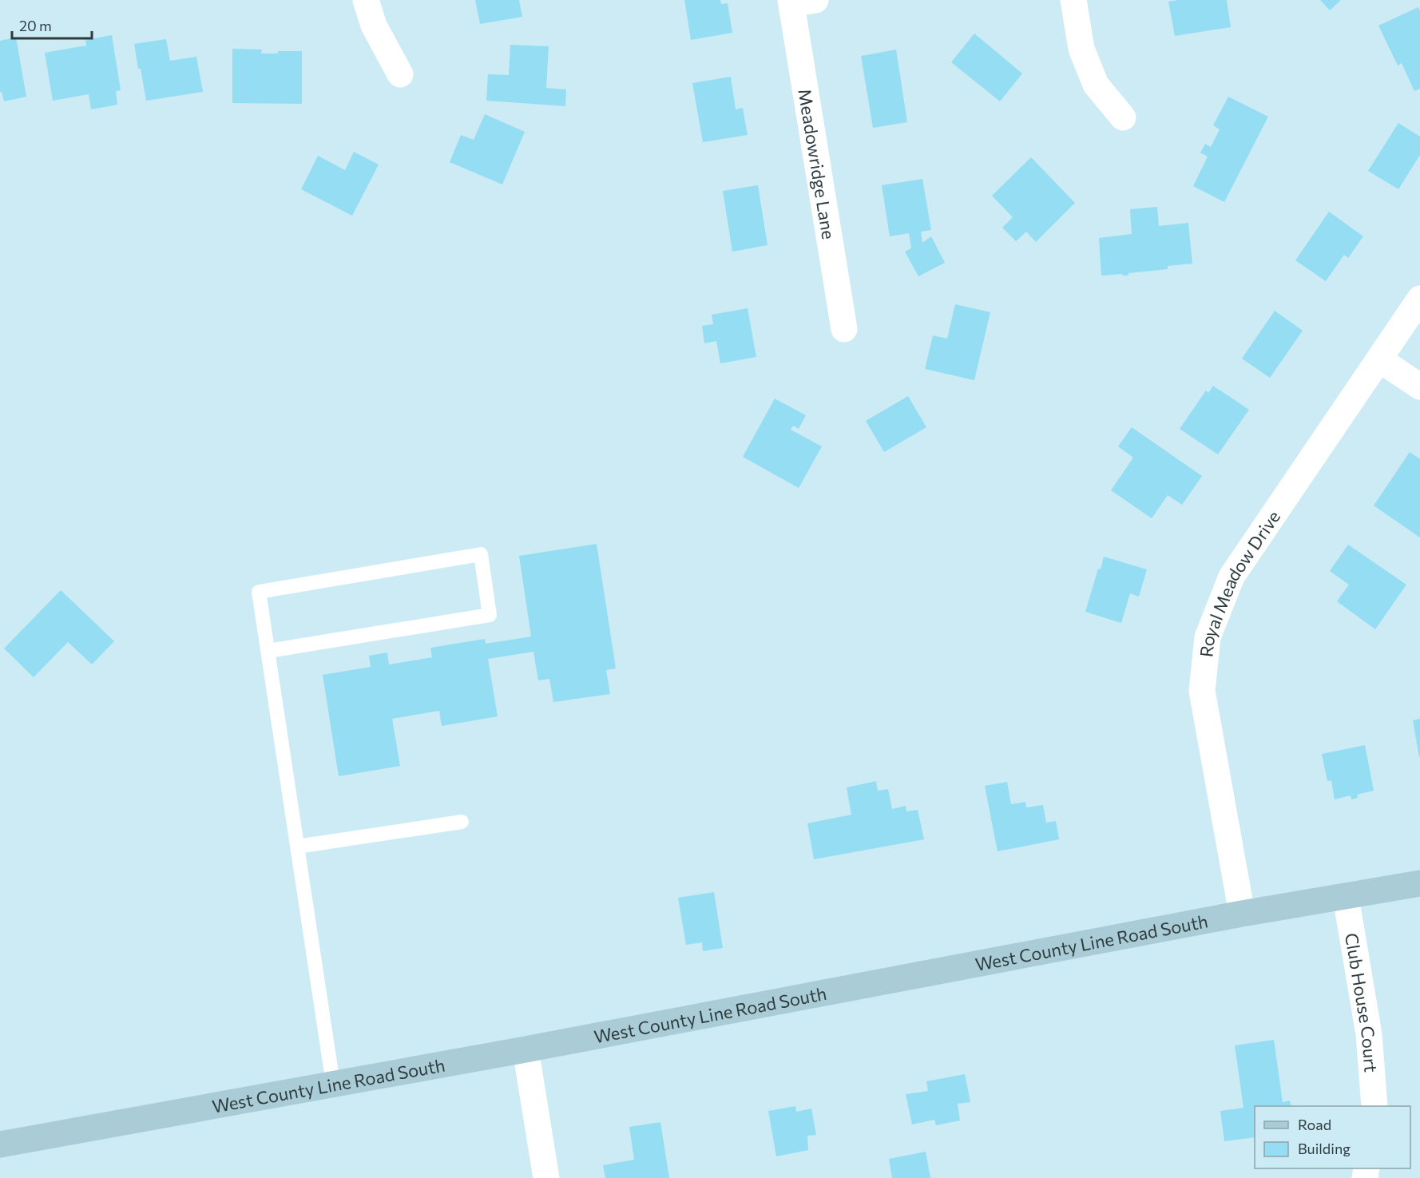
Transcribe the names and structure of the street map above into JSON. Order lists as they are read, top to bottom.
{
  "streets": {
    "main road": ["West County Line Road South"],
    "street": ["Meadowridge Lane", "Royal Meadow Drive", "Club House Court"]
  },
  "crossings": [
    ["Royal Meadow Drive", "West County Line Road South"],
    ["West County Line Road South", "Club House Court"]
  ],
  "legend": ["Road", "Building"],
  "scale_bar": "20 m"
}
